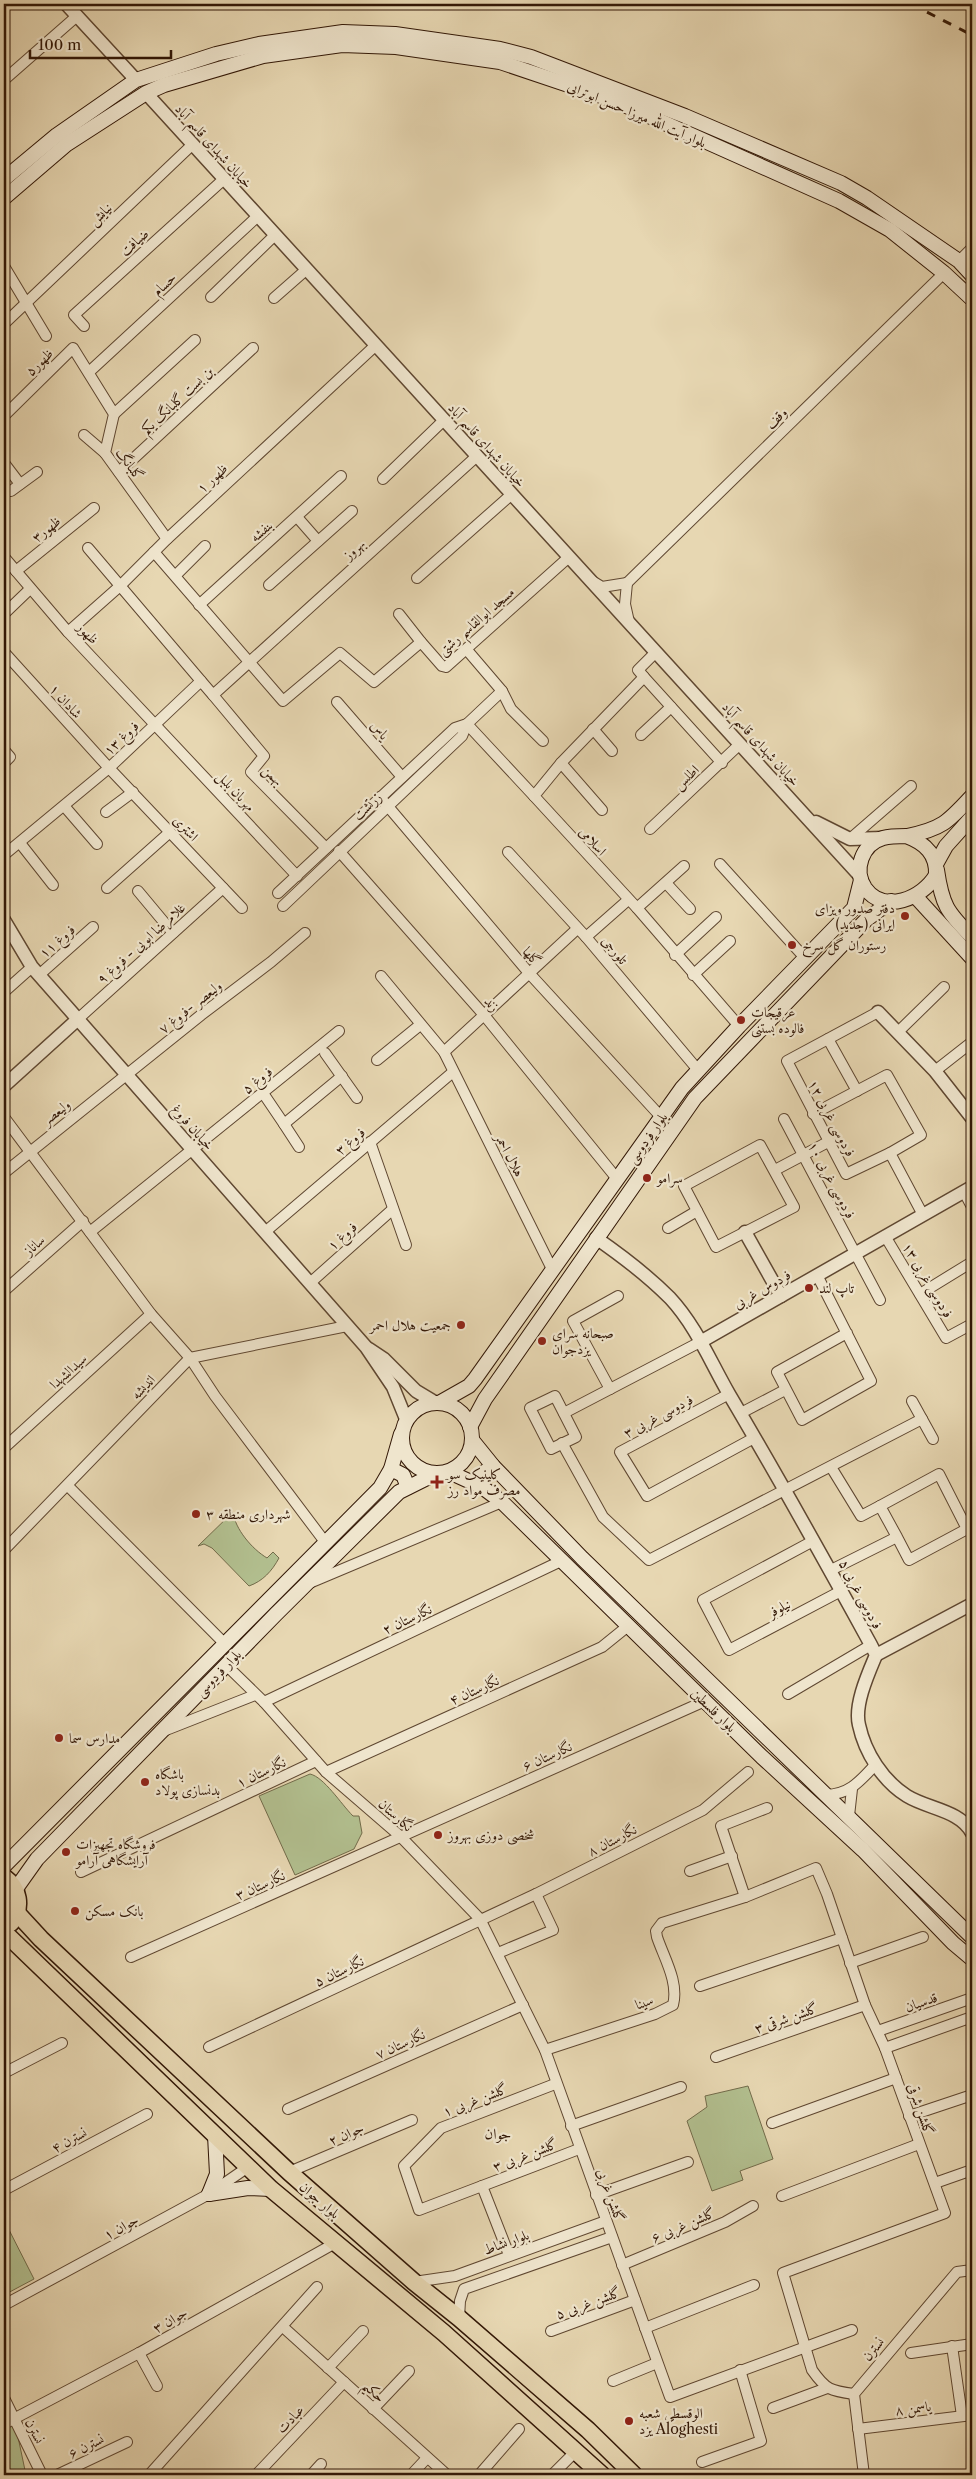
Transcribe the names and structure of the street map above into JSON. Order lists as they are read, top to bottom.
{
  "streets": {
    "main road": [
      "بلوار آیت الله میرزا حسن ابوترابی",
      "بلوار فردوسی",
      "بلوار فلسطین",
      "بلوار جوان"
    ],
    "street": [
      "خیابان شهدای قاسم آباد",
      "نيايش",
      "ضیافت",
      "حسام",
      "ظهور۵",
      "بن بست گلبانگ یکم",
      "وقف",
      "گلبانگ",
      "ظهور ۱",
      "ظهور۳",
      "بنفشه",
      "بهروز",
      "مسجد ابوالقاسم رشتی",
      "ظهور",
      "شادان ۱",
      "یاس",
      "فروغ ۱۳",
      "بهمن",
      "اطلس",
      "مهربان بلبل",
      "زرتشت",
      "اشتری",
      "اسلامی",
      "فروغ ۱۱",
      "غلامرضا ابویی - فروغ ۹",
      "تلورجی",
      "گلها",
      "زند",
      "ولیعصر -فروغ ۷",
      "فروغ ۵",
      "ولیعصر",
      "فردوسی غربی ۱۲",
      "خیابان فروغ",
      "فروغ ۳",
      "هلال احمر",
      "فردوسی غربی ۱۰",
      "فروغ ۱",
      "ساناز",
      "فردوسی غربی ۱۳",
      "فردوس غربی",
      "سیدالشهدا",
      "اندیشه",
      "فردوسی غربی ۳",
      "فردوسی غربی ۵",
      "نیلوفر",
      "نگارستان ۲",
      "نگارستان ۴",
      "نگارستان ۶",
      "نگارستان ۱",
      "نگارستان",
      "نگارستان ۸",
      "نگارستان ۳",
      "نگارستان ۵",
      "سینا",
      "قدسیان",
      "گلشن شرقی ۳",
      "نگارستان ۷",
      "گلشن غربی ۱",
      "گلشن شرقی",
      "جوان ۲",
      "نسترن ۴",
      "گلشن غربی ۳",
      "گلشن غربی",
      "گلشن غربی ۶",
      "جوان ۱",
      "بلوار نشاط",
      "گلشن غربی ۵",
      "جوان ۳",
      "نسترن",
      "حکیم",
      "یاسمن ۸",
      "عبادت",
      "نسترن ۶"
    ]
  },
  "crossings": [
    ["بلوار آیت الله میرزا حسن ابوترابی", "خیابان شهدای قاسم آباد"],
    ["بلوار آیت الله میرزا حسن ابوترابی", "وقف"],
    ["خیابان شهدای قاسم آباد", "نيايش"],
    ["خیابان شهدای قاسم آباد", "ضیافت"],
    ["خیابان شهدای قاسم آباد", "حسام"],
    ["خیابان شهدای قاسم آباد", "ظهور ۱"],
    ["خیابان شهدای قاسم آباد", "بهروز"],
    ["خیابان شهدای قاسم آباد", "مسجد ابوالقاسم رشتی"],
    ["خیابان شهدای قاسم آباد", "اطلس"],
    ["خیابان شهدای قاسم آباد", "بلوار فردوسی"],
    ["حسام", "ظهور۵"],
    ["بن بست گلبانگ یکم", "گلبانگ"],
    ["گلبانگ", "ظهور ۱"],
    ["ظهور ۱", "ظهور"],
    ["ظهور۳", "ظهور"],
    ["بهروز", "مسجد ابوالقاسم رشتی"],
    ["ظهور", "فروغ ۱۳"],
    ["ظهور", "مهربان بلبل"],
    ["شادان ۱", "فروغ ۱۳"],
    ["شادان ۱", "اشتری"],
    ["یاس", "زرتشت"],
    ["فروغ ۱۳", "مهربان بلبل"],
    ["فروغ ۱۳", "اشتری"],
    ["بهمن", "زرتشت"],
    ["مهربان بلبل", "زرتشت"],
    ["زرتشت", "اسلامی"],
    ["زرتشت", "گلها"],
    ["زرتشت", "زند"],
    ["اشتری", "غلامرضا ابویی - فروغ ۹"],
    ["اسلامی", "بلوار فردوسی"],
    ["فروغ ۱۱", "خیابان فروغ"],
    ["غلامرضا ابویی - فروغ ۹", "خیابان فروغ"],
    ["تلورجی", "بلوار فردوسی"],
    ["گلها", "بلوار فردوسی"],
    ["زند", "بلوار فردوسی"],
    ["ولیعصر -فروغ ۷", "ولیعصر"],
    ["ولیعصر -فروغ ۷", "خیابان فروغ"],
    ["فروغ ۵", "خیابان فروغ"],
    ["ولیعصر", "خیابان فروغ"],
    ["خیابان فروغ", "بلوار فردوسی"],
    ["خیابان فروغ", "فروغ ۳"],
    ["خیابان فروغ", "فروغ ۱"],
    ["خیابان فروغ", "بلوار فلسطین"],
    ["بلوار فردوسی", "هلال احمر"],
    ["بلوار فردوسی", "فردوسی غربی ۵"],
    ["بلوار فردوسی", "بلوار فلسطین"],
    ["بلوار فردوسی", "نگارستان"],
    ["فروغ ۳", "هلال احمر"],
    ["فردوسی غربی ۱۰", "فردوس غربی"],
    ["فردوسی غربی ۱۳", "فردوس غربی"],
    ["فردوس غربی", "فردوسی غربی ۵"],
    ["فردوسی غربی ۳", "فردوسی غربی ۵"],
    ["فردوسی غربی ۵", "نیلوفر"],
    ["نگارستان ۲", "بلوار فلسطین"],
    ["نگارستان ۲", "نگارستان"],
    ["نگارستان ۴", "بلوار فلسطین"],
    ["نگارستان ۴", "نگارستان"],
    ["بلوار فلسطین", "نگارستان ۶"],
    ["نگارستان ۶", "نگارستان"],
    ["نگارستان ۶", "نگارستان ۳"],
    ["نگارستان ۱", "نگارستان"],
    ["نگارستان", "نگارستان ۸"],
    ["نگارستان", "نگارستان ۳"],
    ["نگارستان", "نگارستان ۵"],
    ["نگارستان", "نگارستان ۷"],
    ["نگارستان", "گلشن غربی"],
    ["نگارستان ۸", "نگارستان ۵"],
    ["سینا", "گلشن شرقی"],
    ["سینا", "گلشن غربی"],
    ["قدسیان", "گلشن شرقی"],
    ["گلشن شرقی ۳", "گلشن شرقی"],
    ["نگارستان ۷", "گلشن غربی"],
    ["گلشن غربی ۱", "گلشن غربی ۳"],
    ["گلشن غربی ۱", "گلشن غربی"],
    ["جوان ۲", "بلوار جوان"],
    ["گلشن غربی ۳", "گلشن غربی"],
    ["گلشن غربی ۳", "بلوار نشاط"],
    ["گلشن غربی", "گلشن غربی ۶"],
    ["گلشن غربی", "بلوار نشاط"],
    ["گلشن غربی", "گلشن غربی ۵"],
    ["بلوار جوان", "جوان ۱"],
    ["بلوار جوان", "بلوار نشاط"],
    ["بلوار جوان", "جوان ۳"],
    ["جوان ۳", "نسترن"],
    ["حکیم", "عبادت"]
  ],
  "districts": ["جوان"],
  "places": {
    "other": [
      "دفتر صدور ویزای ایرانی (جدید)",
      "رستوران گل سرخ",
      "عرقیجات فالوده بستنی",
      "سرامو",
      "تاپ لند",
      "جمعیت هلال احمر",
      "صبحانه سرای یزدجوان",
      "شهرداری منطقه ۳",
      "مدارس سما",
      "باشگاه بدنسازی پولاد",
      "شخصی دوزی بهروز",
      "فروشگاه تجهیزات آرایشگاهی آرامو",
      "بانک مسکن",
      "الوقسطی شعبه یزد Aloghesti"
    ],
    "health": ["کلینیک سو مصرف مواد رز"]
  },
  "scale_bar": "100 m"
}
